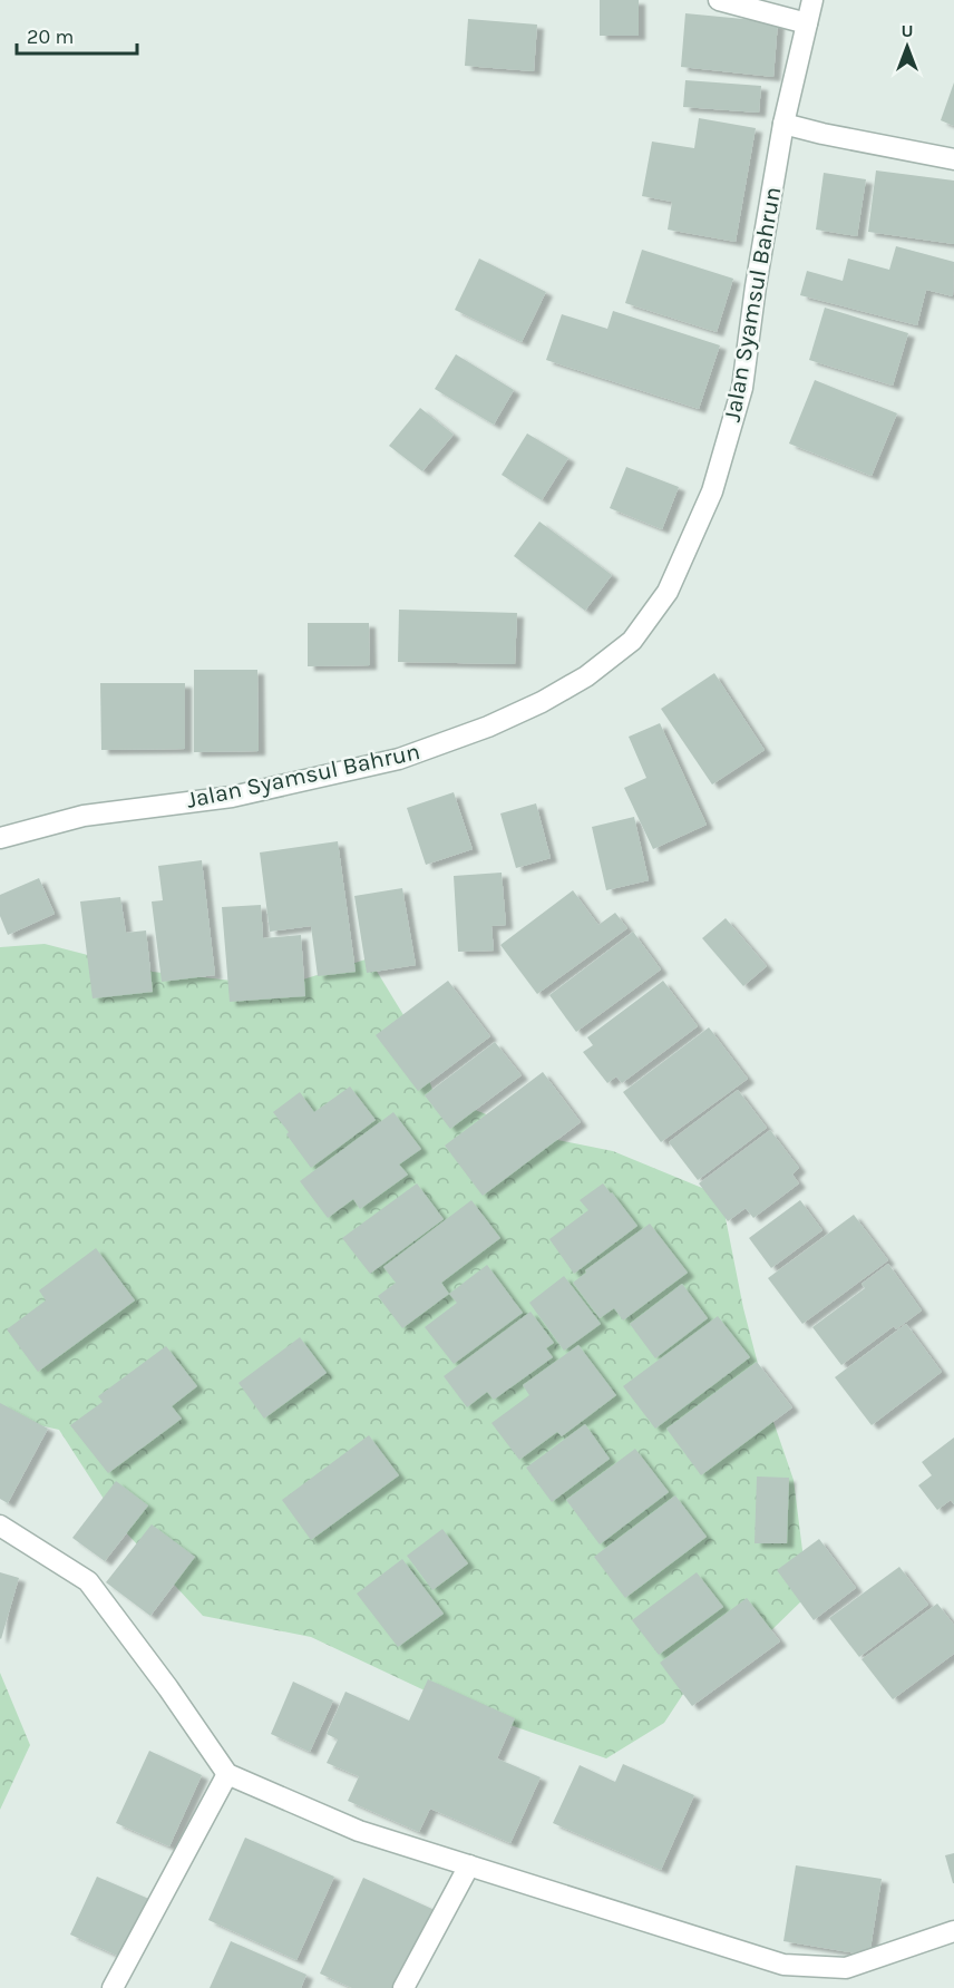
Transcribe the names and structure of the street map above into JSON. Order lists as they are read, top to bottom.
{
  "streets": {
    "street": ["Jalan Syamsul Bahrun"]
  },
  "scale_bar": "20 m",
  "north": "top"
}
